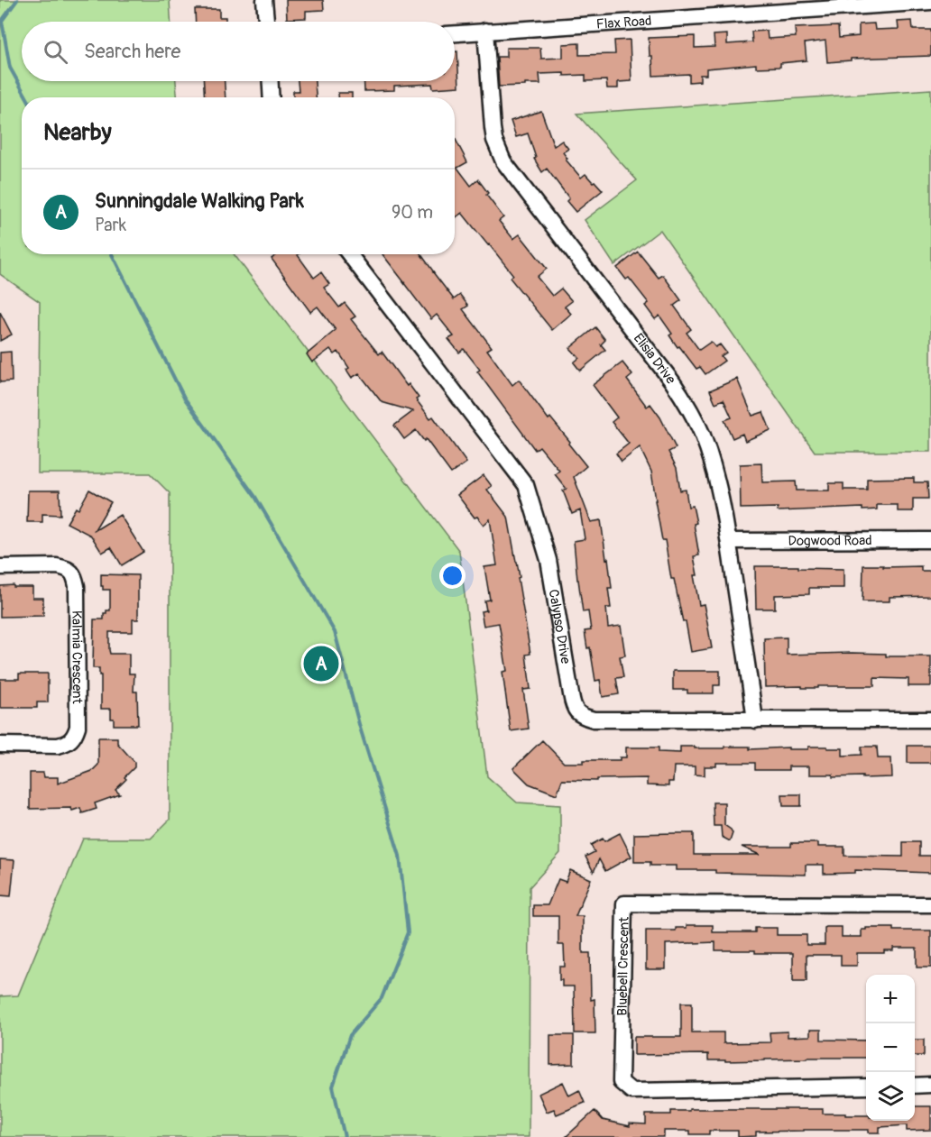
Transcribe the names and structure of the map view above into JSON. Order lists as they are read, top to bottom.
{
  "streets": {
    "street": [
      "Flax Road",
      "Elisia Drive",
      "Dogwood Road",
      "Calypso Drive",
      "Kalmia Crescent",
      "Bluebell Crescent"
    ]
  },
  "crossings": [
    ["Flax Road", "Elisia Drive"],
    ["Elisia Drive", "Dogwood Road"],
    ["Elisia Drive", "Calypso Drive"]
  ],
  "page": {
    "search": "Search here",
    "heading": "Nearby",
    "list": [
      {
        "mark": "A",
        "name": "Sunningdale Walking Park",
        "note": "Park",
        "value": "90 m"
      }
    ],
    "pins": "A",
    "map_buttons": ["+", "−"]
  }
}
